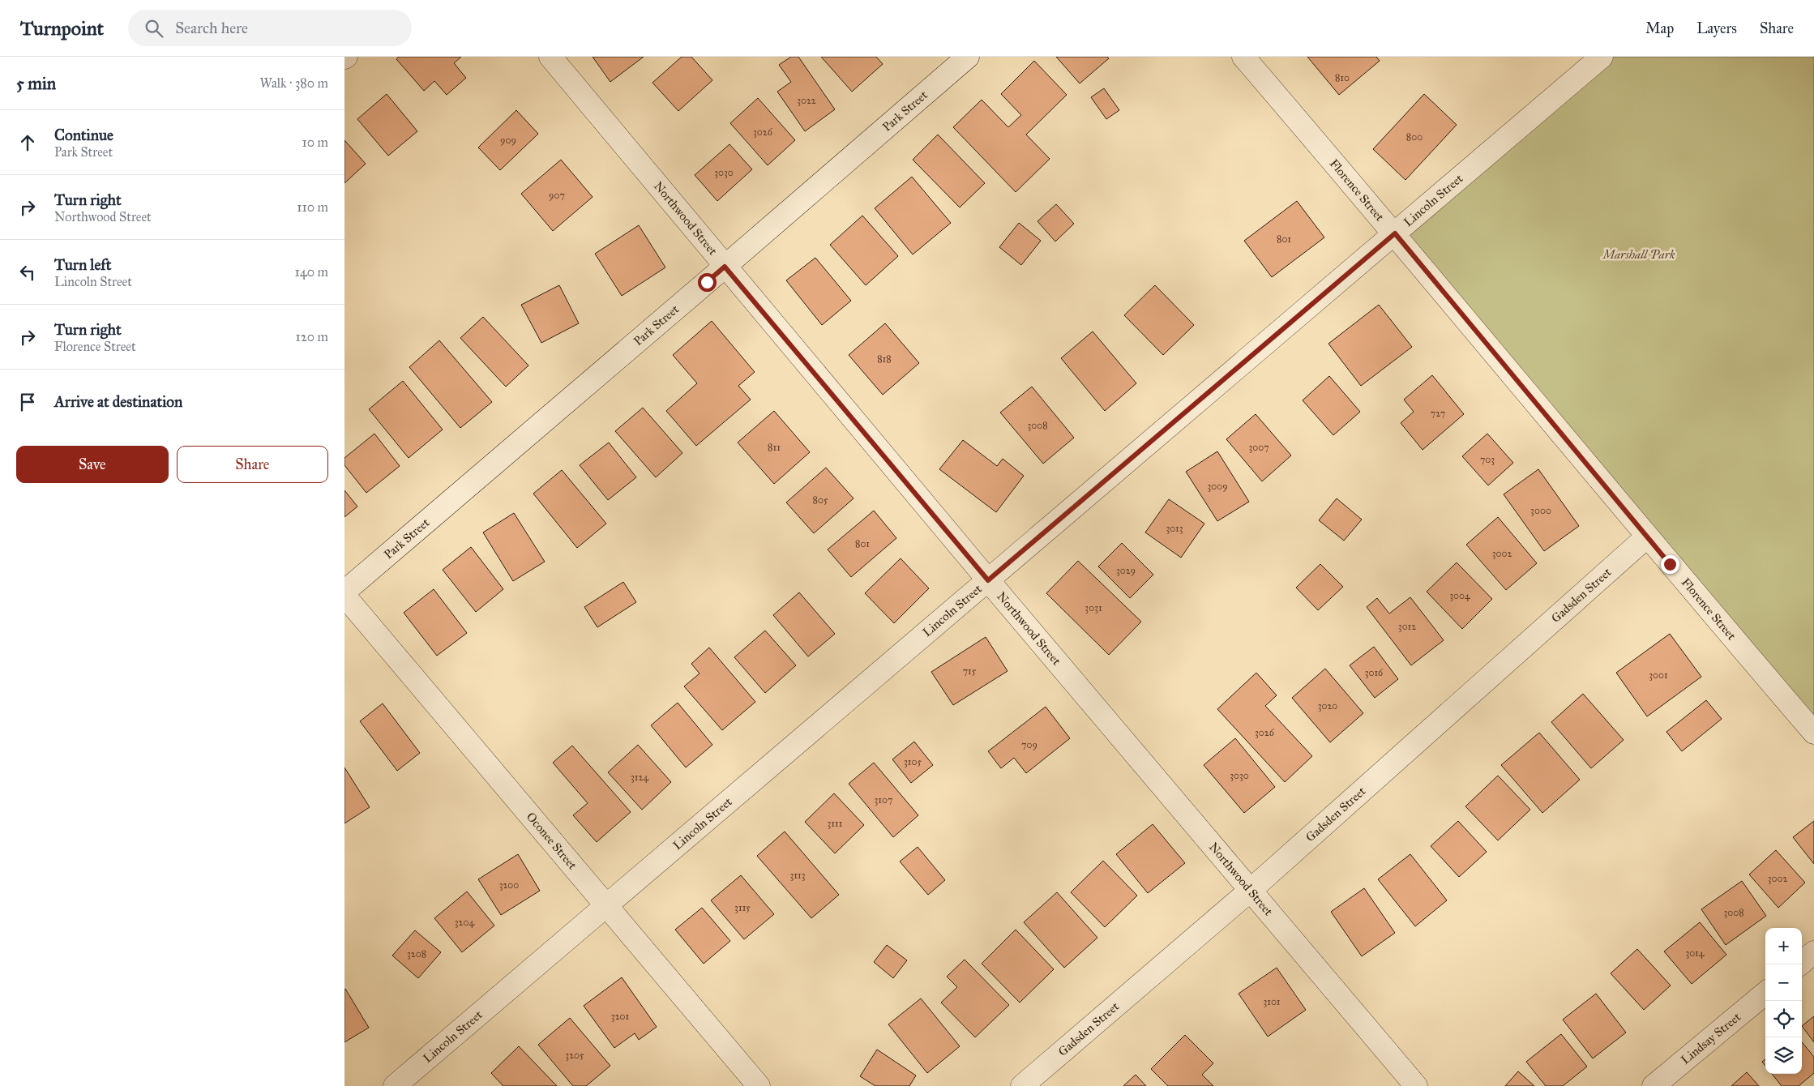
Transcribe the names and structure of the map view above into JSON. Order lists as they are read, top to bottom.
{
  "streets": {
    "street": [
      "Park Street",
      "Florence Street",
      "Lincoln Street",
      "Northwood Street",
      "Gadsden Street",
      "Oconee Street",
      "Lindsay Street"
    ]
  },
  "crossings": [
    ["Park Street", "Northwood Street"],
    ["Florence Street", "Lincoln Street"],
    ["Florence Street", "Gadsden Street"],
    ["Lincoln Street", "Northwood Street"],
    ["Lincoln Street", "Oconee Street"],
    ["Northwood Street", "Gadsden Street"]
  ],
  "parks": ["Marshall Park"],
  "house_numbers": [
    "810",
    "3022",
    "3026",
    "800",
    "909",
    "3030",
    "907",
    "801",
    "818",
    "727",
    "3008",
    "811",
    "3007",
    "703",
    "3009",
    "805",
    "3000",
    "3013",
    "801",
    "3002",
    "3029",
    "3004",
    "3031",
    "3012",
    "715",
    "3016",
    "3001",
    "3020",
    "3026",
    "709",
    "3105",
    "3030",
    "3124",
    "3107",
    "3111",
    "3113",
    "3002",
    "3200",
    "3115",
    "3008",
    "3204",
    "3014",
    "3208",
    "3101",
    "3201",
    "3205"
  ],
  "page": {
    "header": "Turnpoint",
    "search": "Search here",
    "nav": ["Map", "Layers", "Share"],
    "heading": ["5 min", "Walk · 380 m"],
    "list": [
      ["Continue", "Park Street", "10 m"],
      ["Turn right", "Northwood Street", "110 m"],
      ["Turn left", "Lincoln Street", "140 m"],
      ["Turn right", "Florence Street", "120 m"],
      "Arrive at destination"
    ],
    "buttons": ["Save", "Share"],
    "map_buttons": ["+", "−"]
  }
}
